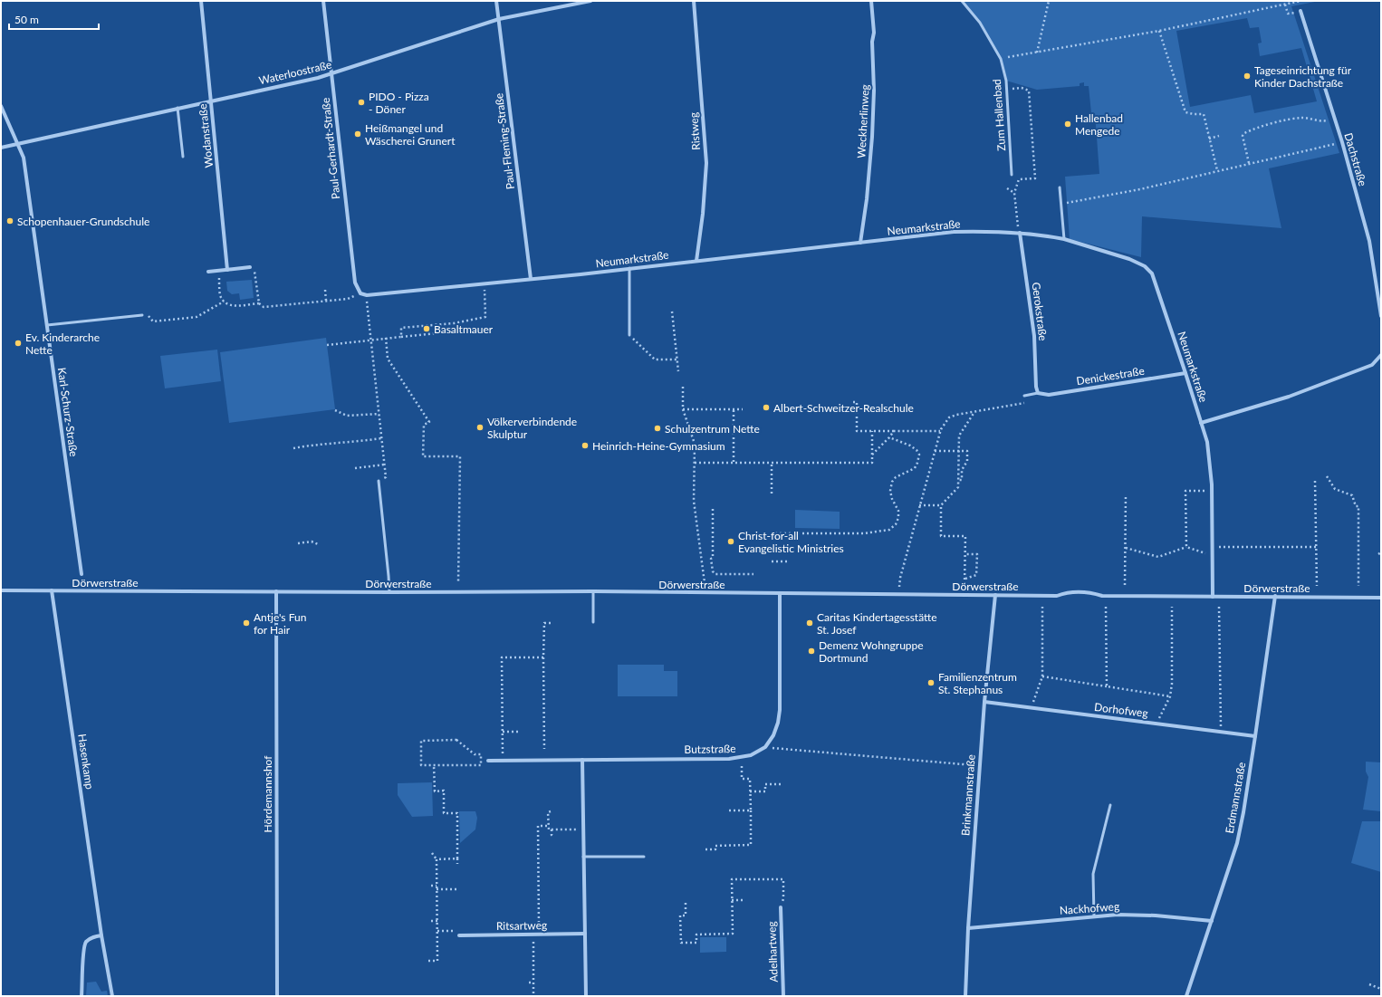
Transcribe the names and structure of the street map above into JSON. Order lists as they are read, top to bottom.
{
  "streets": {
    "street": [
      "Waterloostraße",
      "Weckherlinweg",
      "Ristweg",
      "Wodanstraße",
      "Paul-Fleming-Straße",
      "Paul-Gerhardt-Straße",
      "Dachstraße",
      "Neumarkstraße",
      "Gerokstraße",
      "Denickestraße",
      "Karl-Schurz-Straße",
      "Dörwerstraße",
      "Dorhofweg",
      "Butzstraße",
      "Hasenkamp",
      "Hördemannshof",
      "Brinkmannstraße",
      "Erdmannstraße",
      "Nackhofweg",
      "Ritsartweg",
      "Adelhartweg"
    ],
    "lane": ["Zum Hallenbad"]
  },
  "crossings": [
    ["Waterloostraße", "Wodanstraße"],
    ["Waterloostraße", "Paul-Fleming-Straße"],
    ["Waterloostraße", "Paul-Gerhardt-Straße"],
    ["Waterloostraße", "Karl-Schurz-Straße"],
    ["Weckherlinweg", "Neumarkstraße"],
    ["Ristweg", "Neumarkstraße"],
    ["Paul-Fleming-Straße", "Neumarkstraße"],
    ["Paul-Gerhardt-Straße", "Neumarkstraße"],
    ["Neumarkstraße", "Gerokstraße"],
    ["Neumarkstraße", "Denickestraße"],
    ["Neumarkstraße", "Dörwerstraße"],
    ["Gerokstraße", "Denickestraße"],
    ["Dörwerstraße", "Hasenkamp"],
    ["Dörwerstraße", "Hördemannshof"],
    ["Dörwerstraße", "Brinkmannstraße"],
    ["Dörwerstraße", "Erdmannstraße"],
    ["Dorhofweg", "Brinkmannstraße"],
    ["Dorhofweg", "Erdmannstraße"],
    ["Brinkmannstraße", "Nackhofweg"],
    ["Erdmannstraße", "Nackhofweg"]
  ],
  "places": [
    "Tageseinrichtung für Kinder Dachstraße",
    "PIDO - Pizza - Döner",
    "Hallenbad Mengede",
    "Heißmangel und Wäscherei Grunert",
    "Schopenhauer-Grundschule",
    "Basaltmauer",
    "Ev. Kinderarche Nette",
    "Albert-Schweitzer-Realschule",
    "Völkerverbindende Skulptur",
    "Schulzentrum Nette",
    "Heinrich-Heine-Gymnasium",
    "Christ-for-all Evangelistic Ministries",
    "Antje's Fun for Hair",
    "Caritas Kindertagesstätte St. Josef",
    "Demenz Wohngruppe Dortmund",
    "Familienzentrum St. Stephanus"
  ],
  "scale_bar": "50 m"
}
